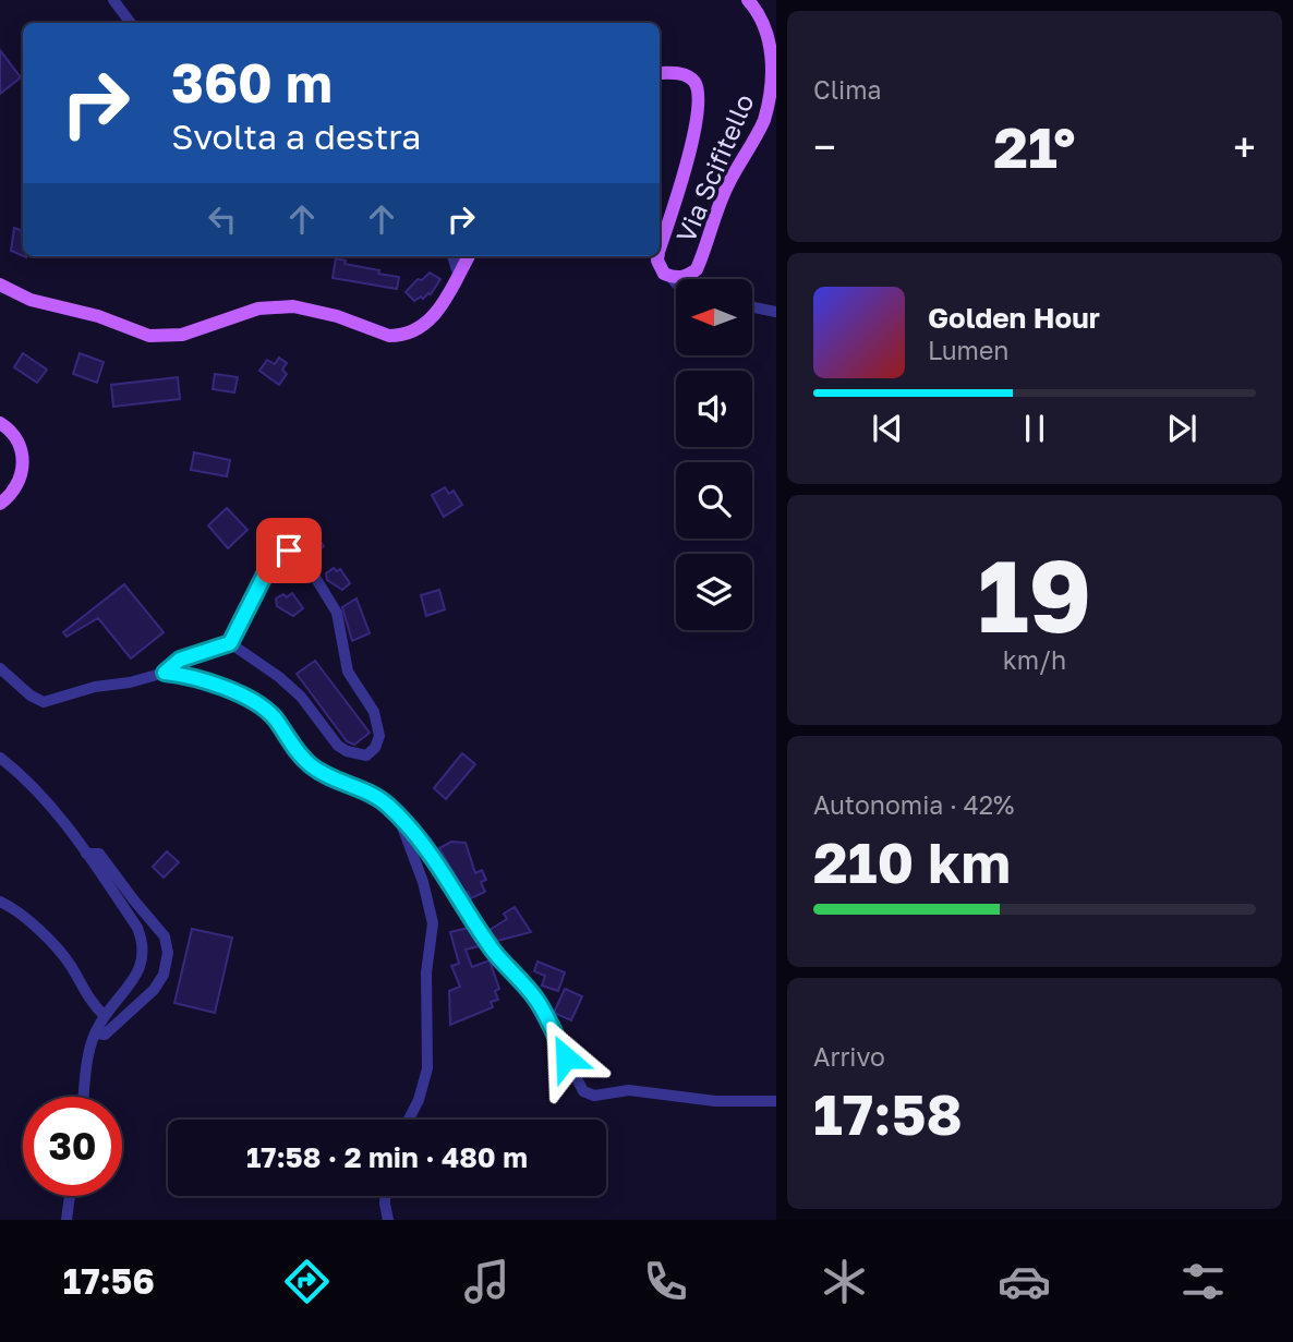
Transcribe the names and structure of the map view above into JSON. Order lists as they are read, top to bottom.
{
  "streets": {
    "main road": ["Via Scifitello"]
  },
  "north": "left",
  "page": {
    "tile": [
      "Clima",
      ["19", "km/h"],
      ["Autonomia · 42%", "210 km"],
      ["Arrivo", "17:58"]
    ],
    "turn": ["360 m", "Svolta a destra"],
    "heat": ["−", "21°", "+"],
    "song": ["Golden Hour", "Lumen"],
    "limit": "30",
    "trip": "17:58 · 2 min · 480 m",
    "tabs": "17:56"
  }
}
